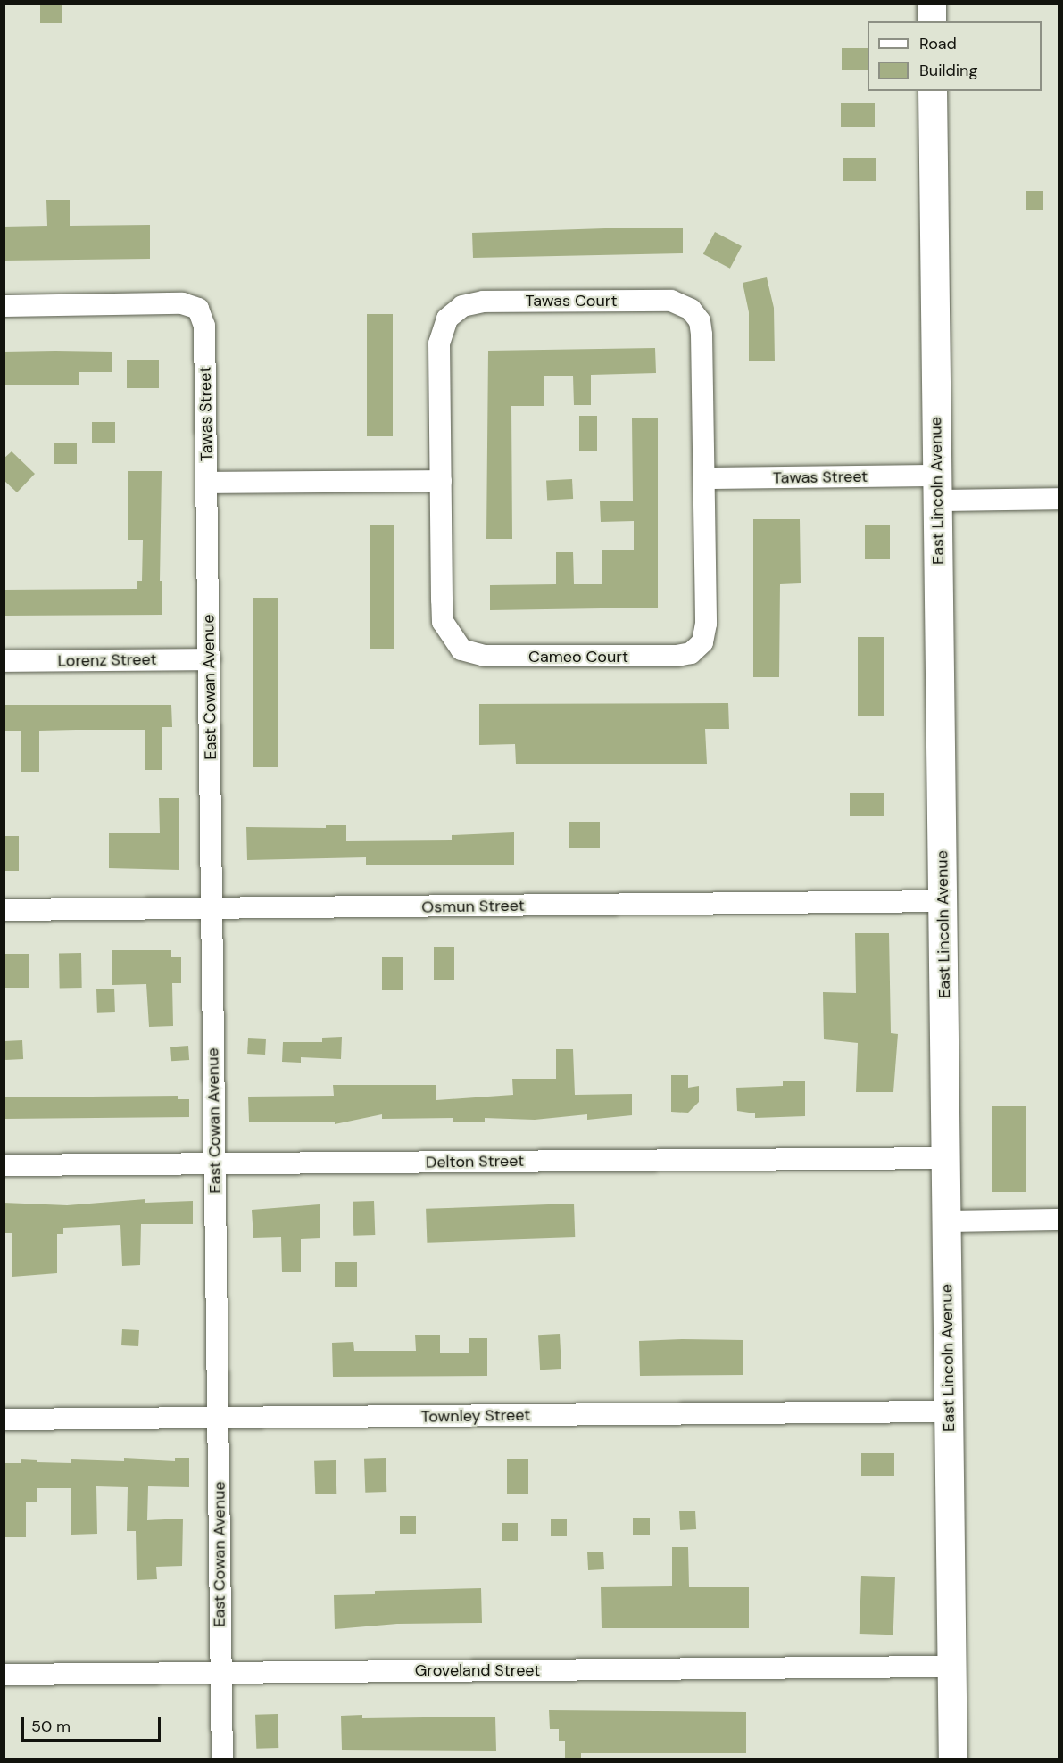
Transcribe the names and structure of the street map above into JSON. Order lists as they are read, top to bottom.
{
  "streets": {
    "street": [
      "Tawas Court",
      "Tawas Street",
      "East Lincoln Avenue",
      "Cameo Court",
      "Lorenz Street",
      "East Cowan Avenue",
      "Osmun Street",
      "Delton Street",
      "Townley Street",
      "Groveland Street"
    ]
  },
  "crossings": [
    ["Tawas Court", "Tawas Street"],
    ["Tawas Court", "Cameo Court"],
    ["Tawas Street", "East Lincoln Avenue"],
    ["Tawas Street", "Cameo Court"],
    ["Tawas Street", "East Cowan Avenue"],
    ["East Lincoln Avenue", "Osmun Street"],
    ["East Lincoln Avenue", "Delton Street"],
    ["East Lincoln Avenue", "Townley Street"],
    ["East Lincoln Avenue", "Groveland Street"],
    ["Lorenz Street", "East Cowan Avenue"],
    ["East Cowan Avenue", "Osmun Street"],
    ["East Cowan Avenue", "Delton Street"],
    ["East Cowan Avenue", "Townley Street"],
    ["East Cowan Avenue", "Groveland Street"]
  ],
  "legend": ["Road", "Building"],
  "scale_bar": "50 m"
}
